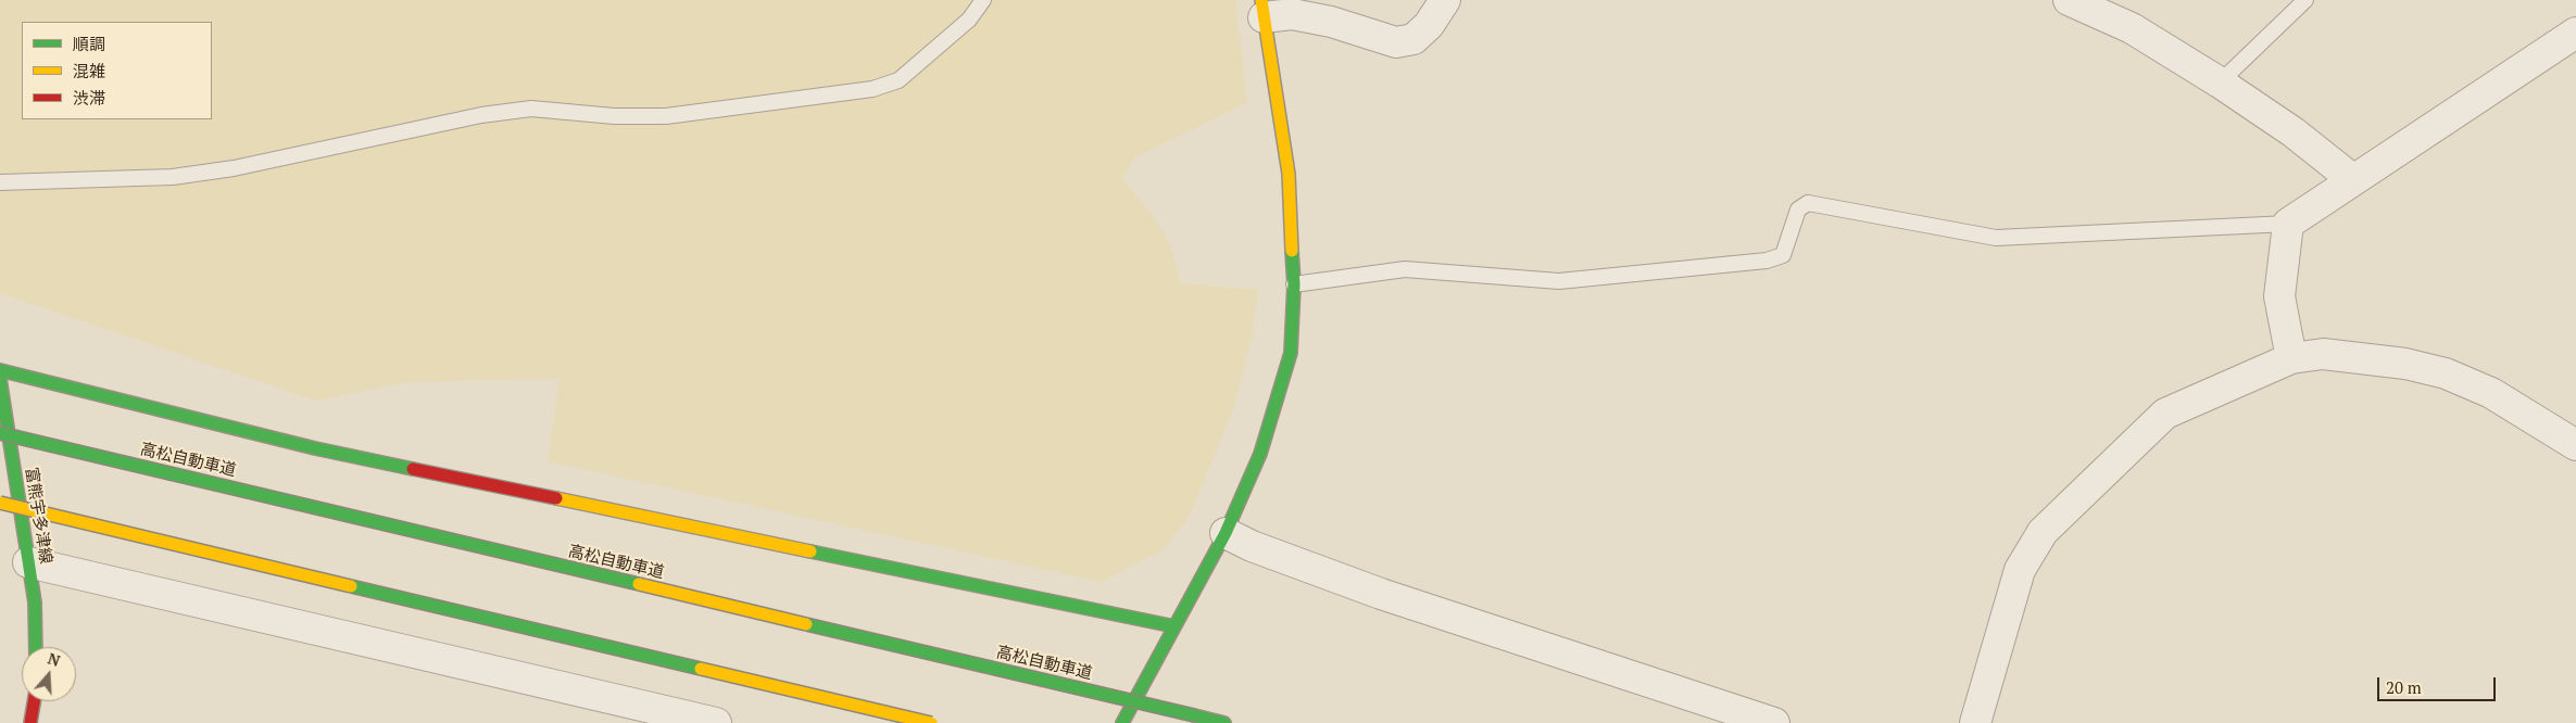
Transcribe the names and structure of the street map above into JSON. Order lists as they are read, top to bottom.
{
  "streets": {
    "main road": ["高松自動車道", "富熊宇多津線"]
  },
  "legend": ["順調", "混雑", "渋滞"],
  "scale_bar": "20 m",
  "north": "top"
}
